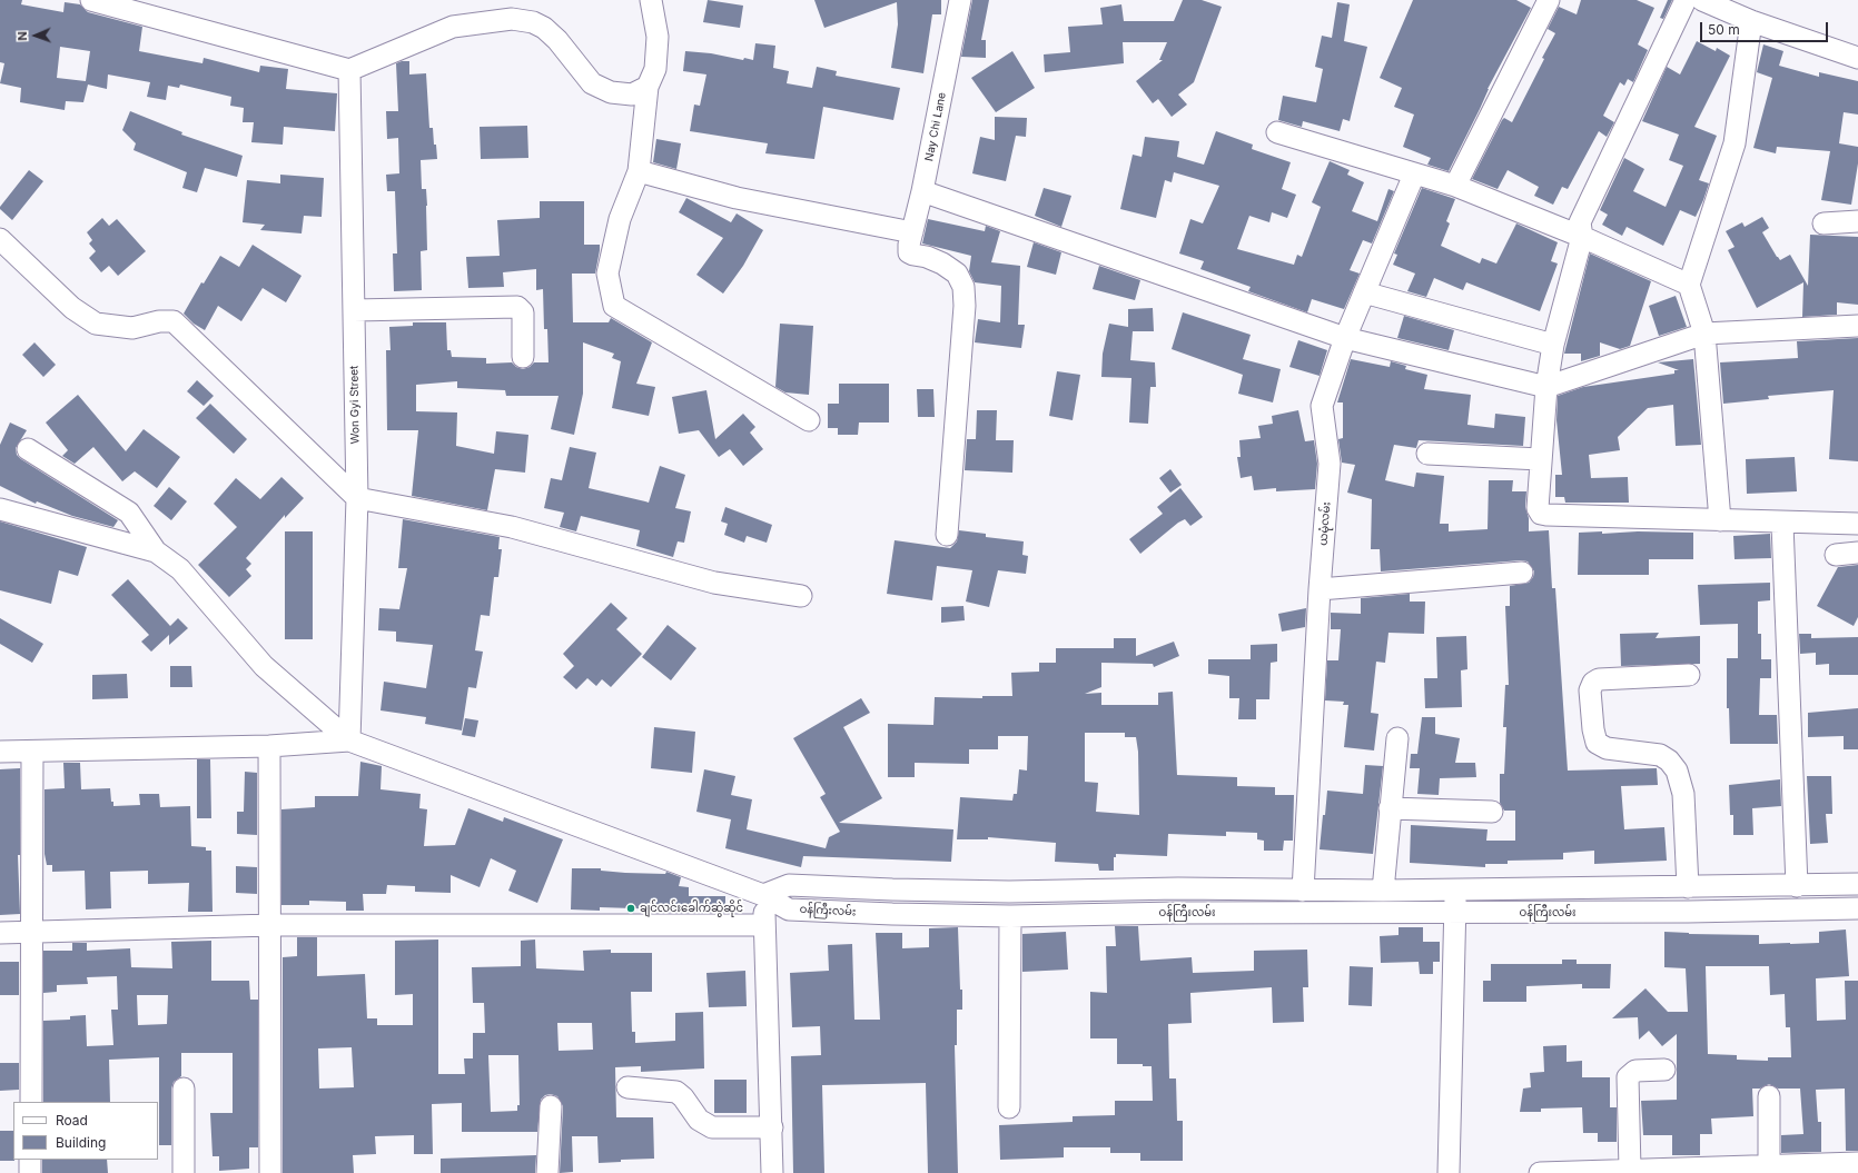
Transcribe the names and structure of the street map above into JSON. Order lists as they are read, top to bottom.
{
  "streets": {
    "street": [
      "Nay Chi Lane",
      "Won Gyi Street",
      "ယမုံလမ်း",
      "ဝန်ကြီးလမ်း"
    ]
  },
  "crossings": [
    ["Won Gyi Street", "ဝန်ကြီးလမ်း"]
  ],
  "places": ["ချင်လင်းခေါက်ဆွဲဆိုင်"],
  "legend": ["Road", "Building"],
  "scale_bar": "50 m",
  "north": "left"
}
